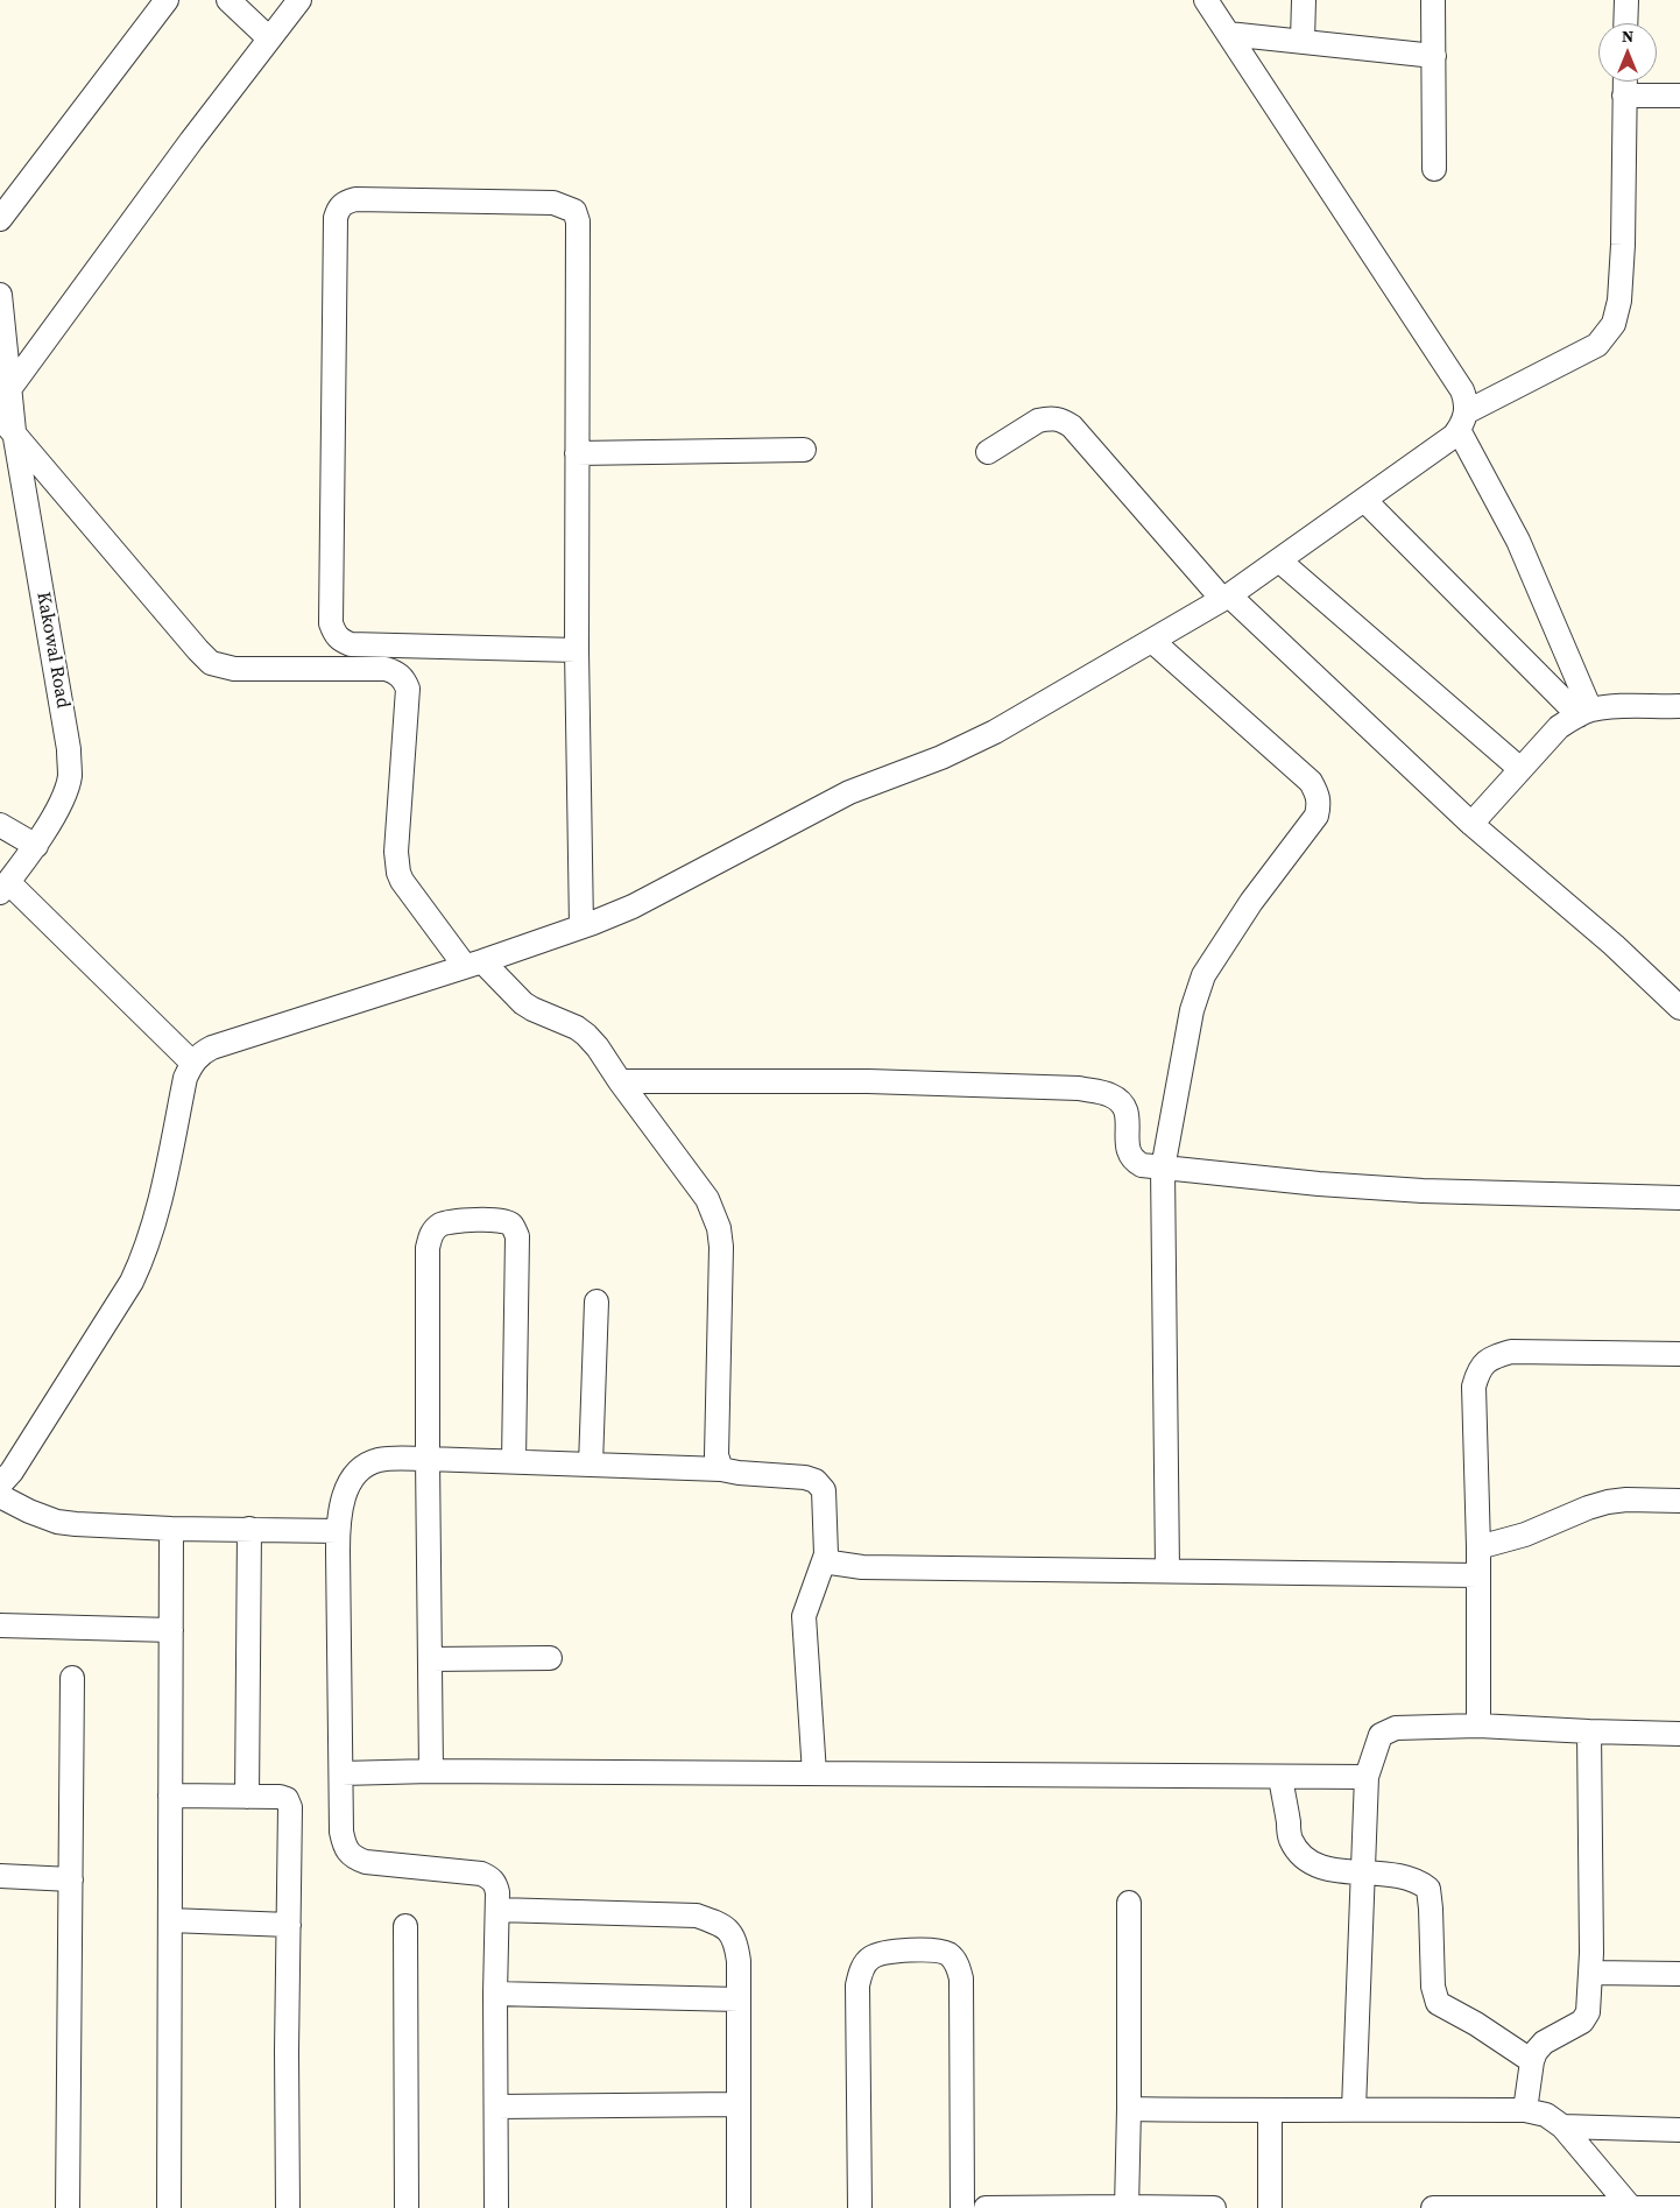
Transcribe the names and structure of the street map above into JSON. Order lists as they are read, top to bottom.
{
  "streets": {
    "street": ["Kakowal Road"]
  },
  "north": "top"
}
